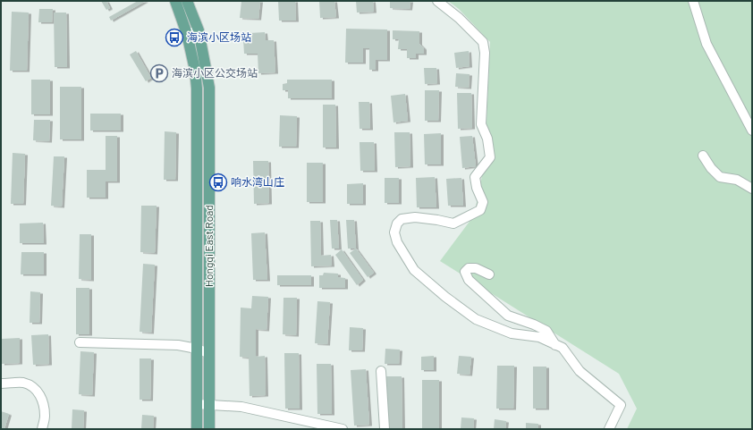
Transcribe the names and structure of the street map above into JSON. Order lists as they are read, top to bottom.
{
  "streets": {
    "main road": ["Hongqi East Road"]
  },
  "places": {
    "bus stop": ["海滨小区场站", "响水湾山庄"],
    "parking": ["海滨小区公交场站"]
  }
}
